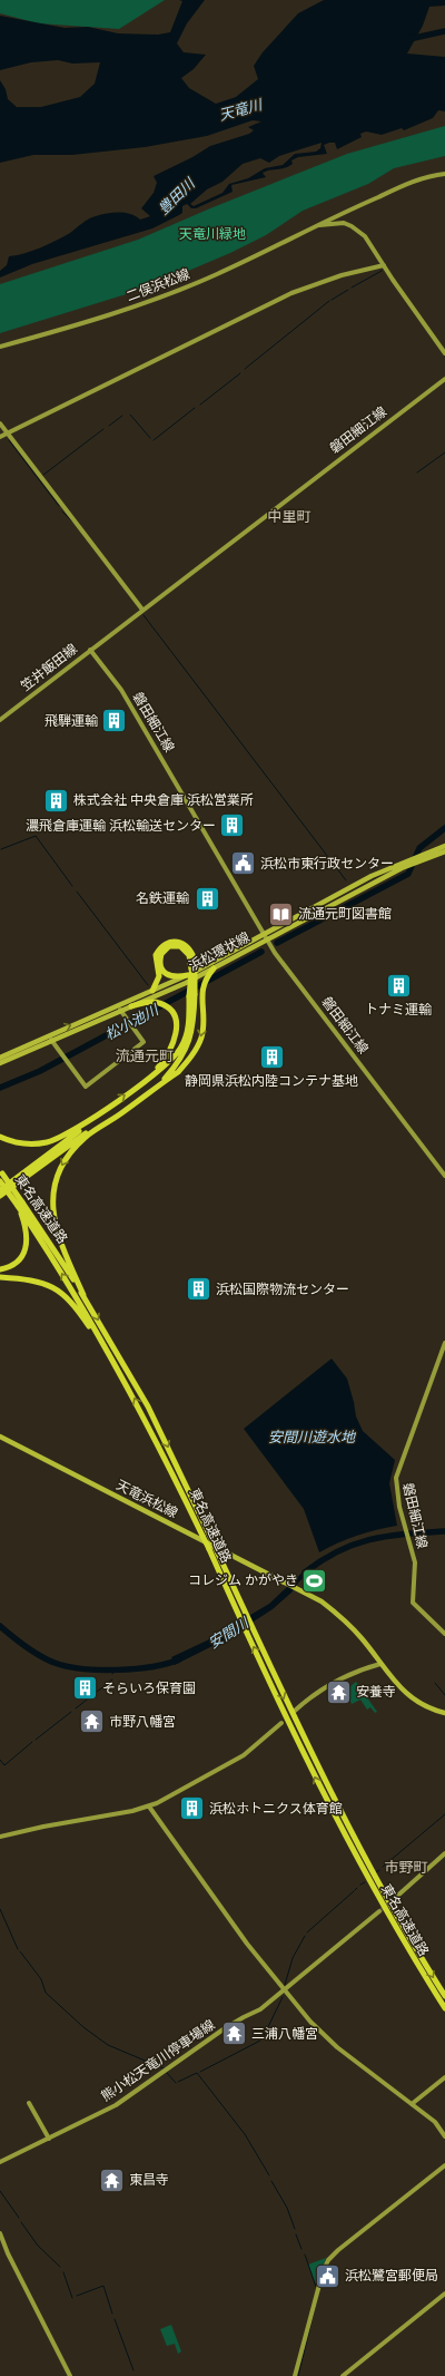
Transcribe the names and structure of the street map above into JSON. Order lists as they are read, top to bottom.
{
  "streets": {
    "highway": ["東名高速道路"],
    "main road": [
      "二俣浜松線",
      "磐田細江線",
      "笠井飯田線",
      "浜松環状線",
      "天竜浜松線",
      "熊小松天竜川停車場線"
    ]
  },
  "crossings": [
    ["磐田細江線", "笠井飯田線"],
    ["磐田細江線", "浜松環状線"]
  ],
  "districts": ["中里町", "流通元町", "市野町"],
  "water": [
    "天竜川",
    "豊田川",
    "松小池川",
    "安間川遊水地",
    "安間川"
  ],
  "parks": ["天竜川緑地"],
  "places": {
    "building": [
      "飛騨運輸",
      "株式会社 中央倉庫 浜松営業所",
      "濃飛倉庫運輸 浜松輸送センター",
      "名鉄運輸",
      "トナミ運輸",
      "静岡県浜松内陸コンテナ基地",
      "浜松国際物流センター",
      "そらいろ保育園",
      "浜松ホトニクス体育館"
    ],
    "public building": ["浜松市東行政センター", "浜松鷺宮郵便局"],
    "library": ["流通元町図書館"],
    "sports": ["コレジム かがやき"],
    "temple": [
      "安養寺",
      "市野八幡宮",
      "三浦八幡宮",
      "東昌寺"
    ]
  }
}
